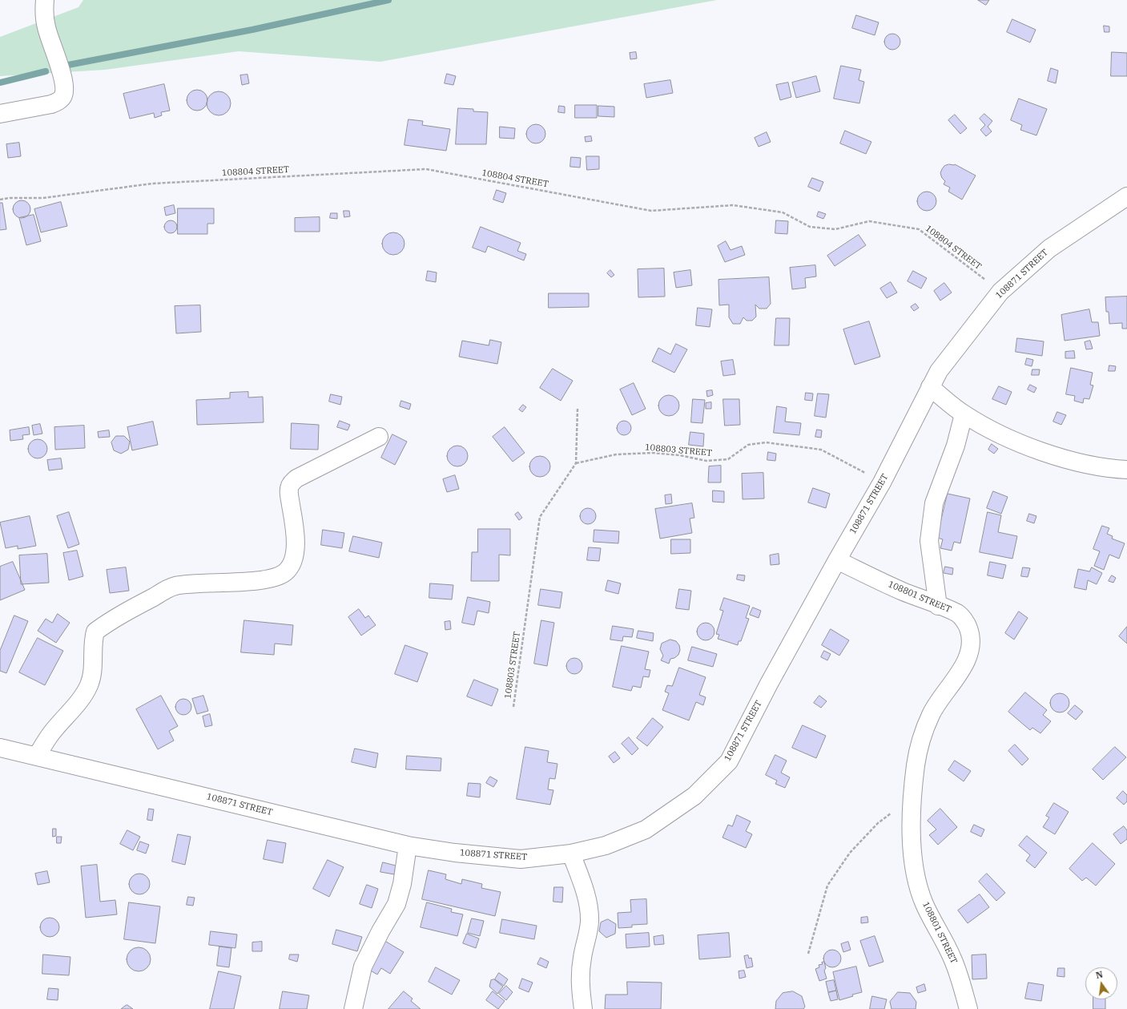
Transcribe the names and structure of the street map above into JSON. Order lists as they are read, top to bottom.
{
  "streets": {
    "street": ["108871 STREET", "108801 STREET"],
    "path": ["108804 STREET", "108803 STREET"]
  },
  "crossings": [
    ["108804 STREET", "108871 STREET"],
    ["108871 STREET", "108803 STREET"],
    ["108871 STREET", "108801 STREET"]
  ],
  "north": "top"
}
